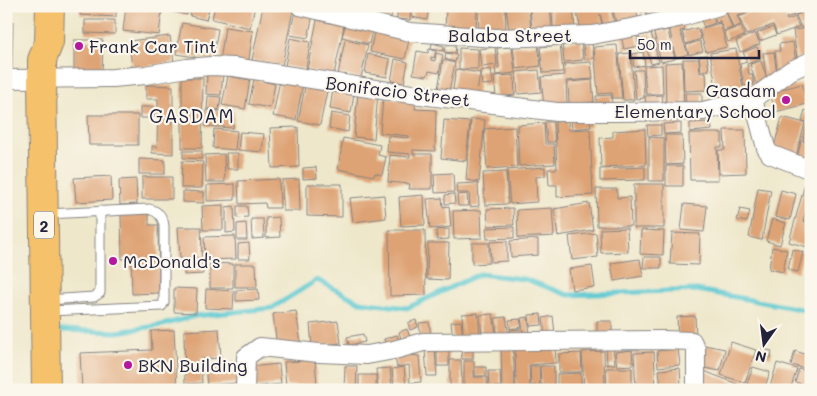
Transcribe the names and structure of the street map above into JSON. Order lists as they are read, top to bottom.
{
  "streets": {
    "highway": ["2"],
    "street": ["Balaba Street", "Bonifacio Street"]
  },
  "crossings": [
    ["Bonifacio Street", "2"]
  ],
  "districts": ["GASDAM"],
  "places": [
    "Frank Car Tint",
    "Gasdam Elementary School",
    "McDonald's",
    "BKN Building"
  ],
  "scale_bar": "50 m",
  "north": "bottom"
}
